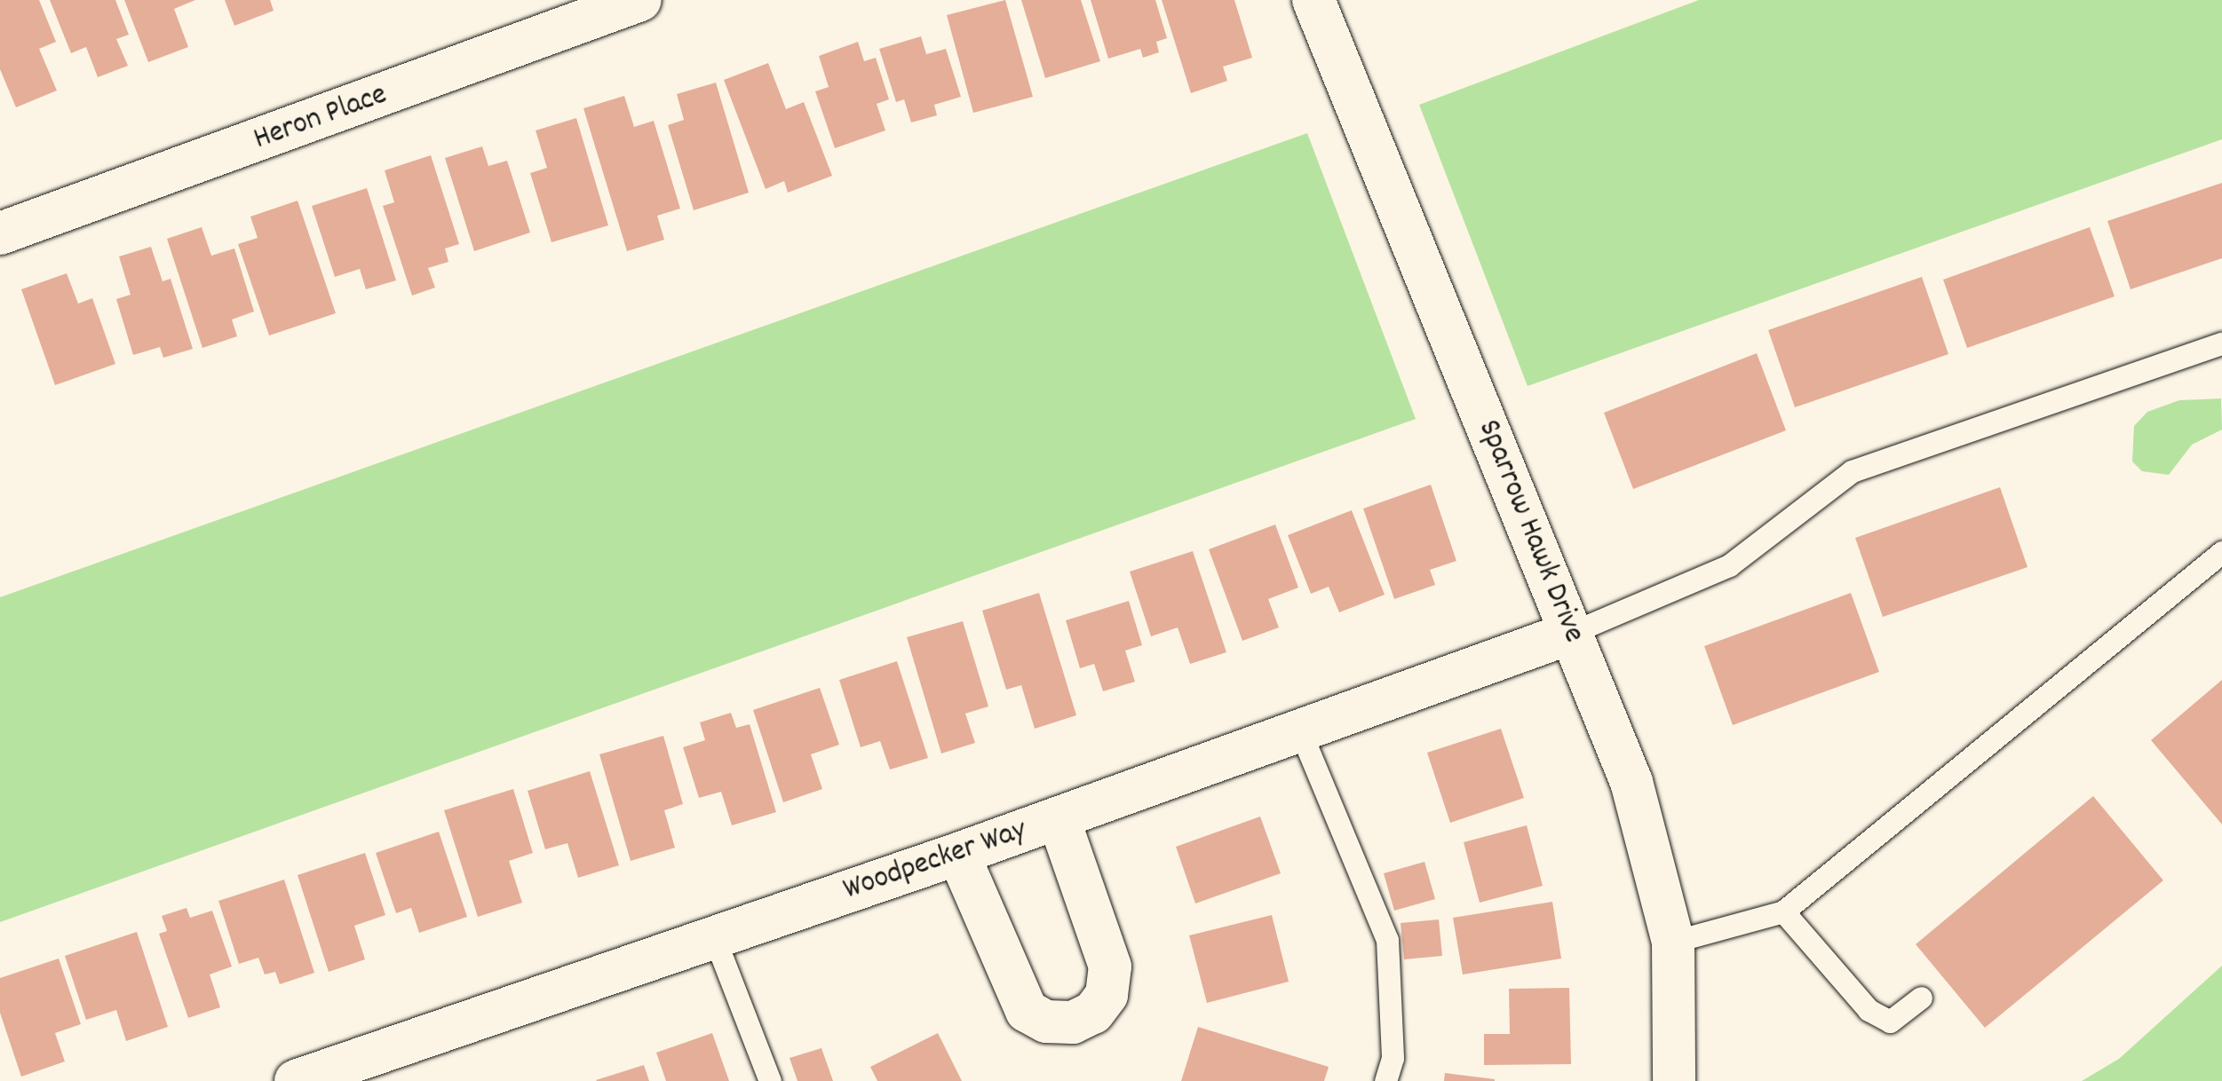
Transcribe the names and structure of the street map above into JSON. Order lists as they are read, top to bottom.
{
  "streets": {
    "street": ["Heron Place", "Sparrow Hawk Drive", "Woodpecker Way"]
  },
  "crossings": [
    ["Sparrow Hawk Drive", "Woodpecker Way"]
  ]
}
